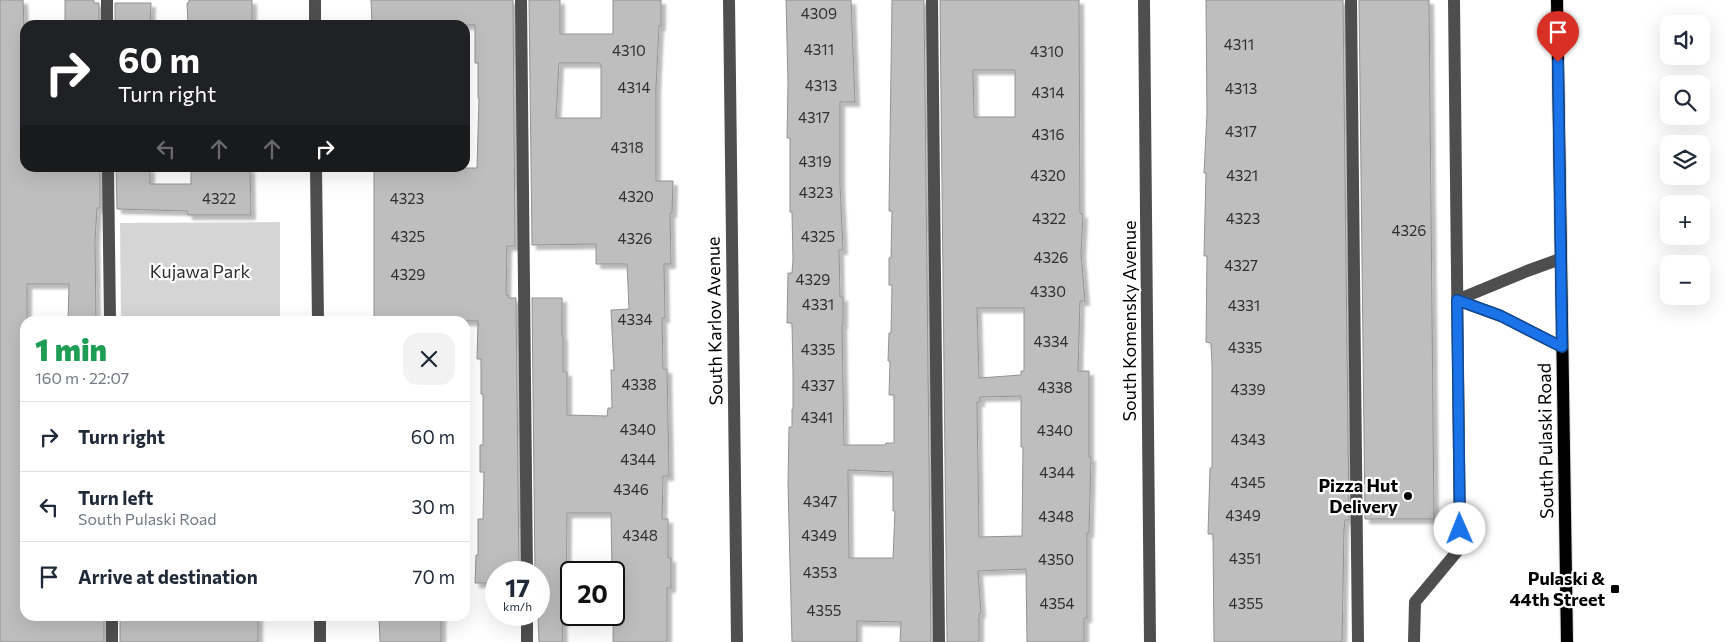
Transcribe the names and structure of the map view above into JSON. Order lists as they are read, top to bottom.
{
  "streets": {
    "main road": ["South Pulaski Road"],
    "street": ["South Karlov Avenue", "South Komensky Avenue"]
  },
  "parks": ["Kujawa Park"],
  "places": {
    "other": ["Pizza Hut Delivery"],
    "transit": ["Pulaski & 44th Street"]
  },
  "house_numbers": [
    "4309",
    "4311",
    "4311",
    "4310",
    "4310",
    "4313",
    "4314",
    "4313",
    "4314",
    "4317",
    "4317",
    "4316",
    "4318",
    "4319",
    "4320",
    "4321",
    "4323",
    "4320",
    "4322",
    "4323",
    "4322",
    "4323",
    "4326",
    "4325",
    "4325",
    "4326",
    "4326",
    "4327",
    "4329",
    "4329",
    "4330",
    "4331",
    "4331",
    "4334",
    "4334",
    "4335",
    "4335",
    "4338",
    "4337",
    "4338",
    "4339",
    "4341",
    "4340",
    "4340",
    "4343",
    "4344",
    "4344",
    "4345",
    "4346",
    "4347",
    "4349",
    "4348",
    "4348",
    "4349",
    "4351",
    "4350",
    "4353",
    "4354",
    "4355",
    "4355"
  ],
  "page": {
    "map_buttons": ["+", "−"],
    "turn": ["60 m", "Turn right"],
    "heading": ["1 min", "160 m · 22:07"],
    "list": [
      {
        "name": "Turn right",
        "value": "60 m"
      },
      {
        "name": "Turn left",
        "note": "South Pulaski Road",
        "value": "30 m"
      },
      {
        "name": "Arrive at destination",
        "value": "70 m"
      }
    ],
    "speed": "17 km/h",
    "limit": "20"
  }
}
